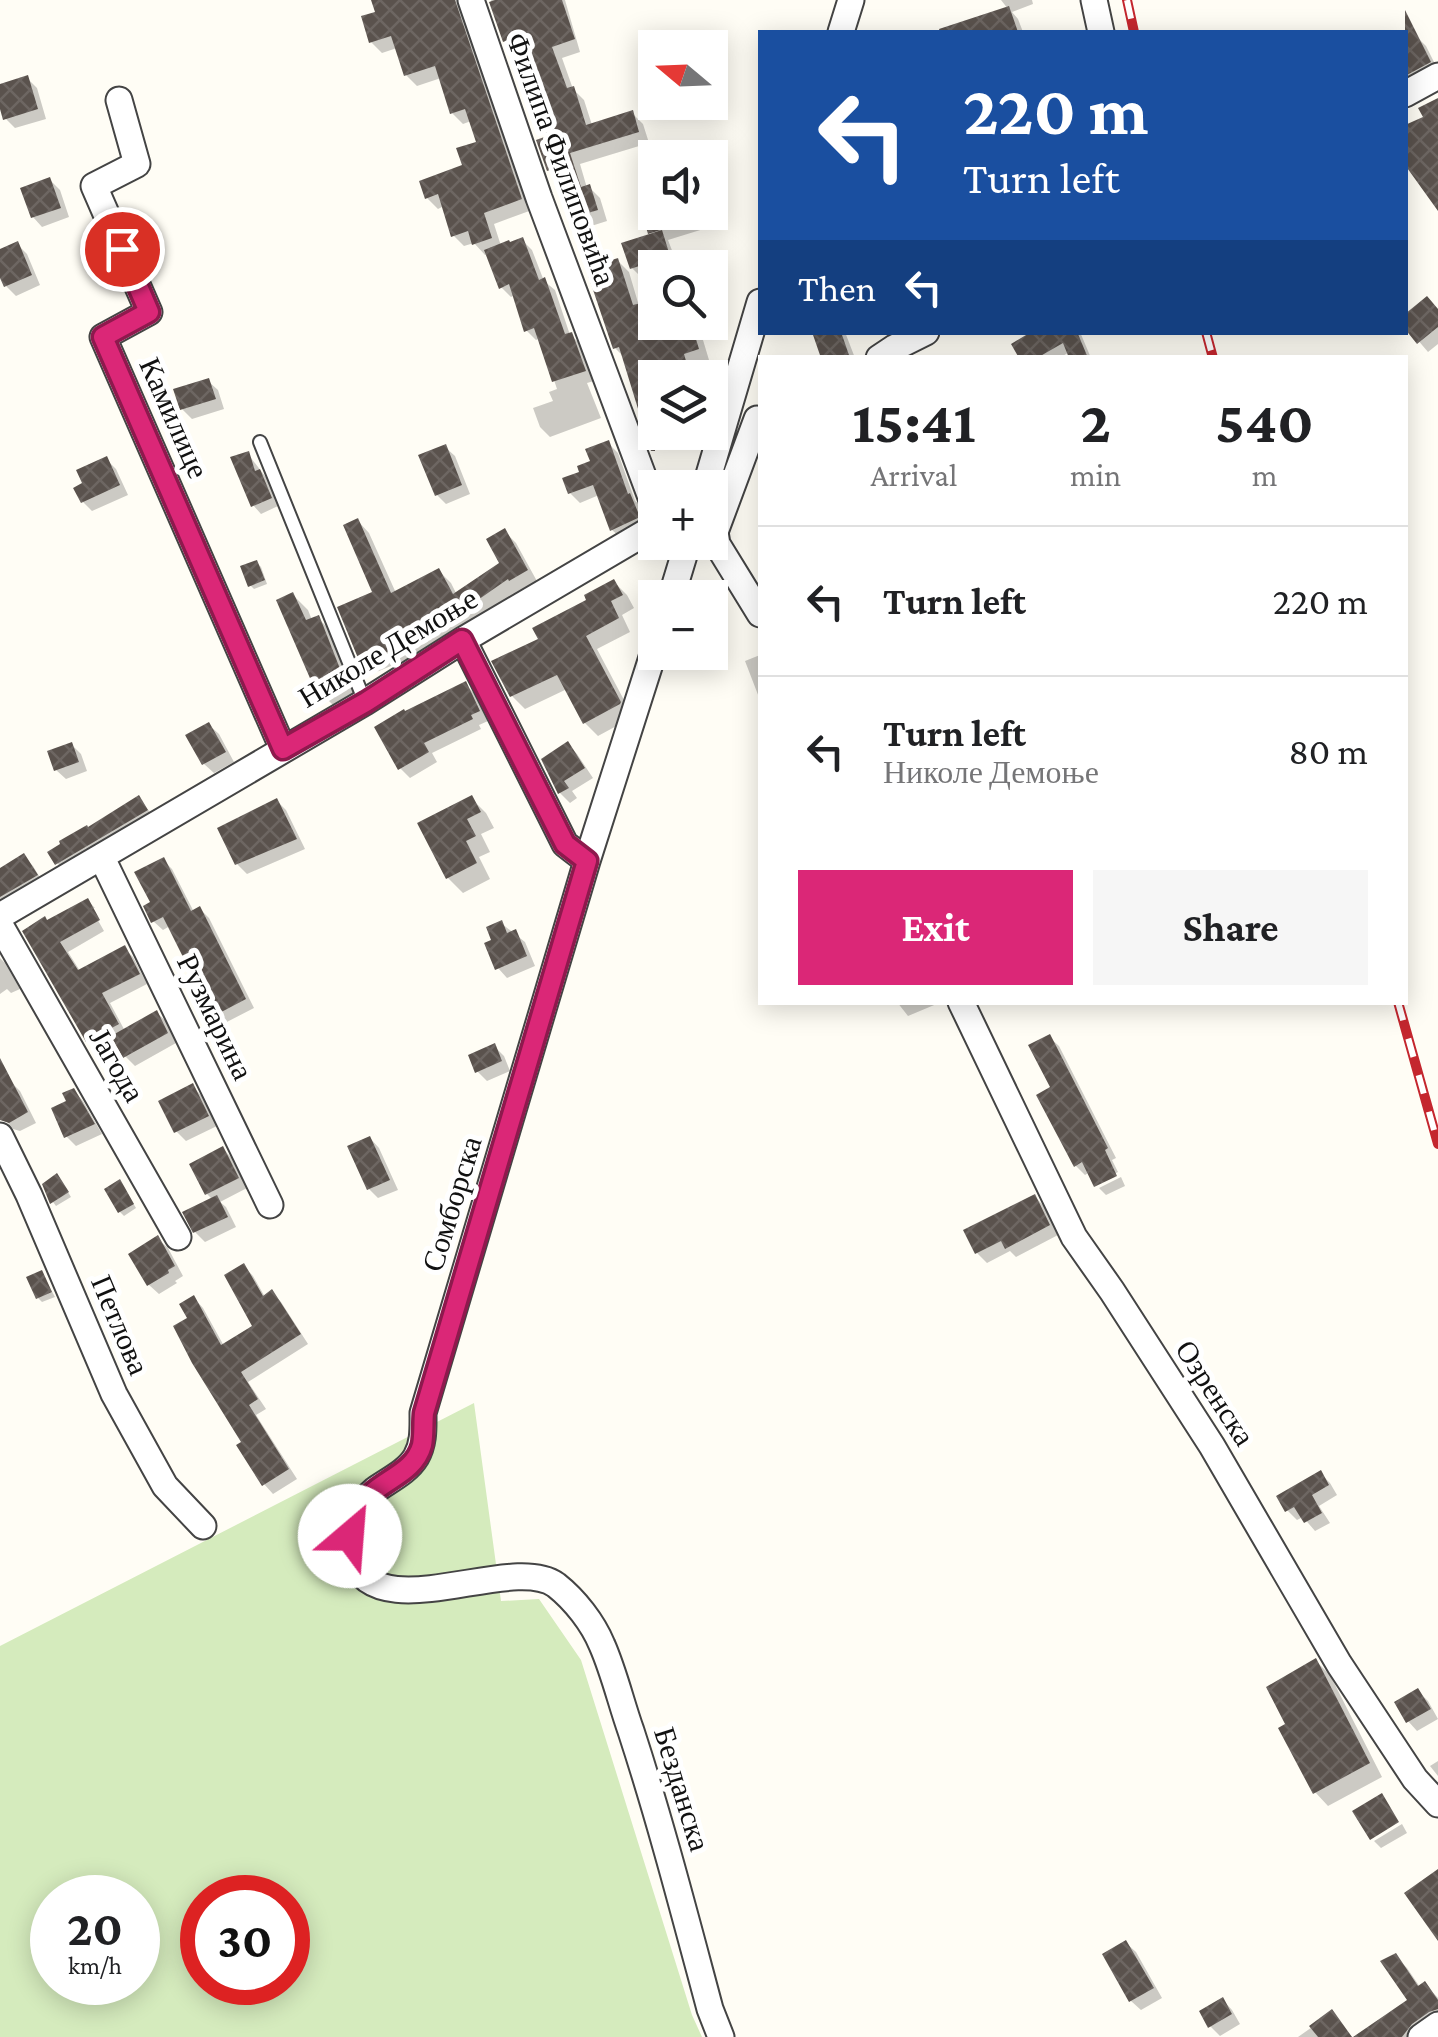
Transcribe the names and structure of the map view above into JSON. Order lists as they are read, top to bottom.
{
  "streets": {
    "street": [
      "Филипа Филиповића",
      "Камилице",
      "Николе Демоње",
      "Рузмарина",
      "Јагода",
      "Сомборска",
      "Петлова",
      "Озренска",
      "Безданска"
    ]
  },
  "crossings": [
    ["Камилице", "Николе Демоње"],
    ["Николе Демоње", "Рузмарина"],
    ["Сомборска", "Безданска"]
  ],
  "north": "left",
  "page": {
    "map_buttons": ["+", "−"],
    "turn": ["220 m", "Turn left"],
    "then": "Then",
    "eta": [
      "15:41",
      "Arrival",
      "2",
      "min",
      "540",
      "m"
    ],
    "list": [
      {
        "name": "Turn left",
        "value": "220 m"
      },
      {
        "name": "Turn left",
        "note": "Николе Демоње",
        "value": "80 m"
      }
    ],
    "buttons": ["Exit", "Share"],
    "speed": "20 km/h",
    "limit": "30"
  }
}
